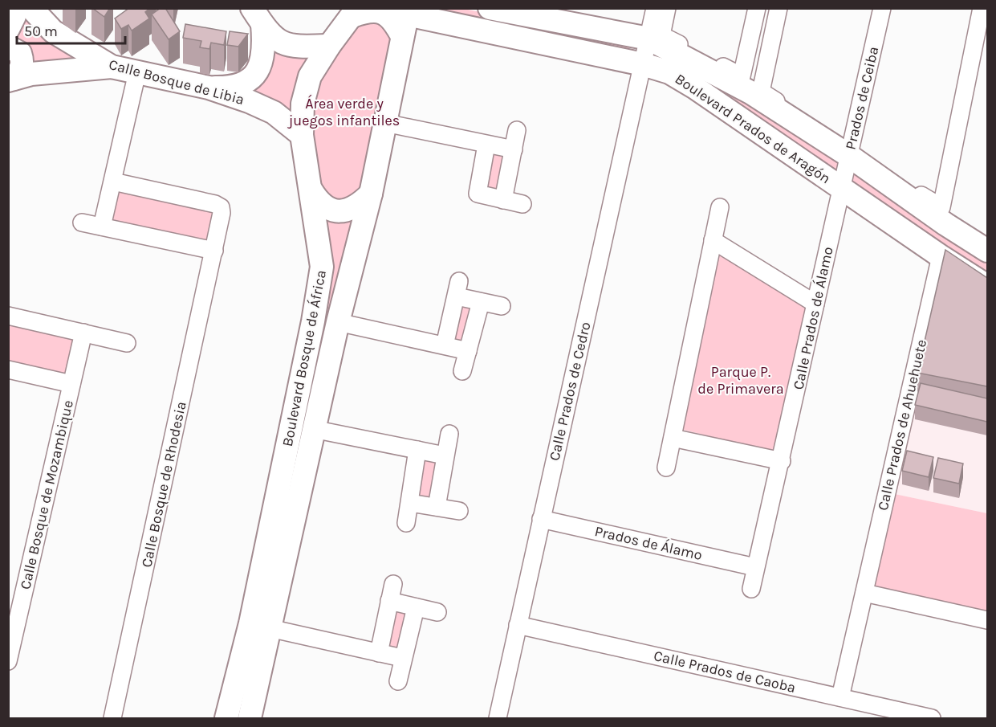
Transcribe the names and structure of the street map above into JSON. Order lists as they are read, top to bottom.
{
  "streets": {
    "street": [
      "Calle Bosque de Libia",
      "Prados de Ceiba",
      "Boulevard Prados de Aragón",
      "Calle Prados de Álamo",
      "Boulevard Bosque de África",
      "Calle Prados de Cedro",
      "Calle Prados de Ahuehuete",
      "Calle Bosque de Rhodesia",
      "Calle Bosque de Mozambique",
      "Prados de Álamo",
      "Calle Prados de Caoba"
    ]
  },
  "crossings": [
    ["Calle Bosque de Libia", "Boulevard Bosque de África"],
    ["Prados de Ceiba", "Boulevard Prados de Aragón"],
    ["Prados de Ceiba", "Calle Prados de Álamo"],
    ["Boulevard Prados de Aragón", "Calle Prados de Álamo"],
    ["Boulevard Prados de Aragón", "Boulevard Bosque de África"],
    ["Boulevard Prados de Aragón", "Calle Prados de Cedro"],
    ["Boulevard Prados de Aragón", "Calle Prados de Ahuehuete"],
    ["Calle Prados de Álamo", "Prados de Álamo"],
    ["Calle Prados de Cedro", "Prados de Álamo"],
    ["Calle Prados de Cedro", "Calle Prados de Caoba"],
    ["Calle Prados de Ahuehuete", "Calle Prados de Caoba"]
  ],
  "parks": ["Área verde y juegos infantiles", "Parque P. de Primavera"],
  "scale_bar": "50 m"
}
